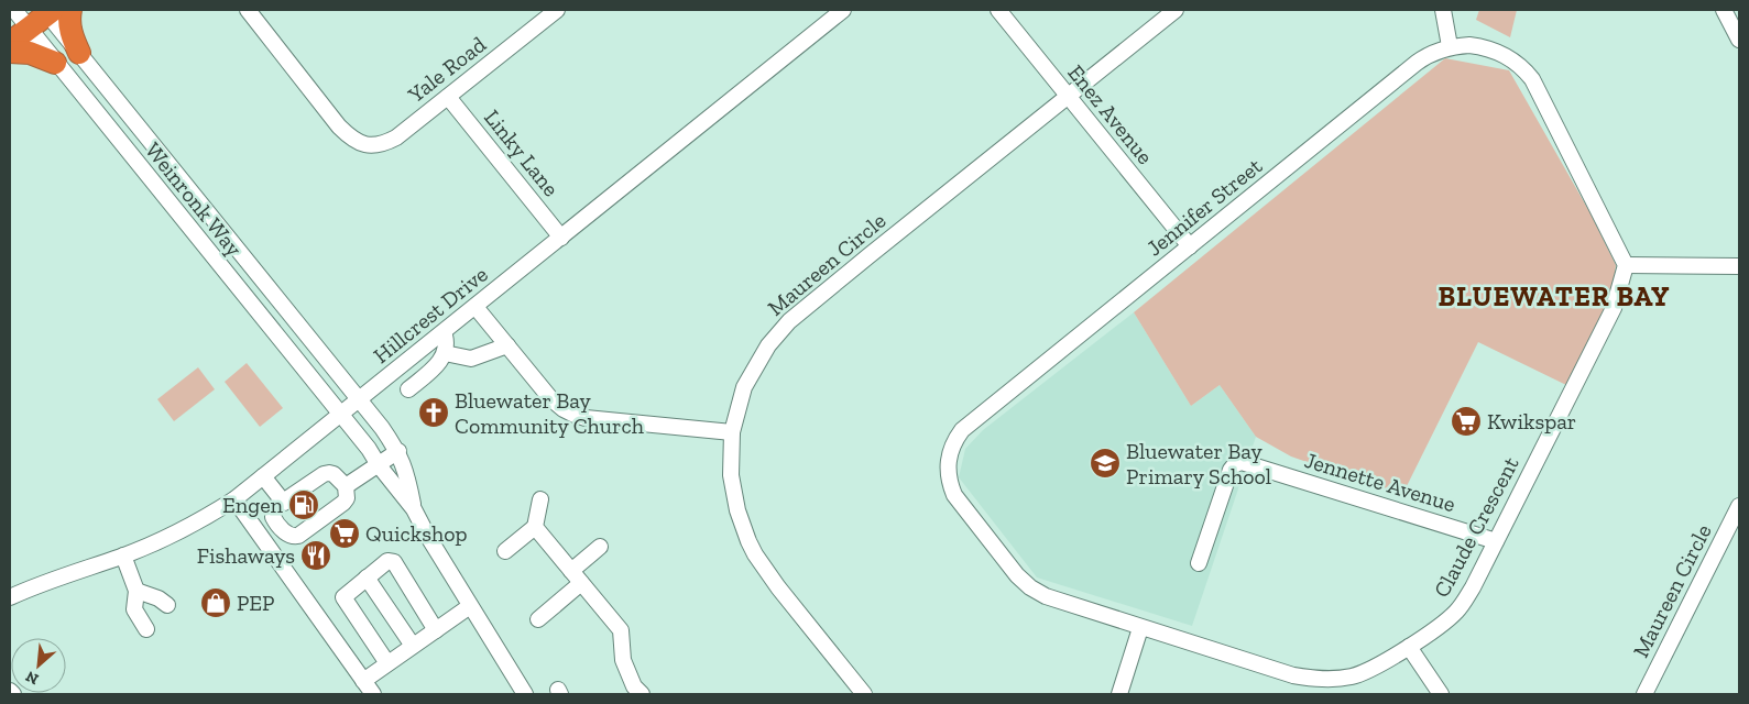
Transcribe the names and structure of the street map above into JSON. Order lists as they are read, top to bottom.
{
  "streets": {
    "street": [
      "Yale Road",
      "Enez Avenue",
      "Linky Lane",
      "Weinronk Way",
      "Jennifer Street",
      "Maureen Circle",
      "Hillcrest Drive",
      "Jennette Avenue",
      "Claude Crescent"
    ]
  },
  "crossings": [
    ["Yale Road", "Linky Lane"],
    ["Enez Avenue", "Jennifer Street"],
    ["Enez Avenue", "Maureen Circle"],
    ["Linky Lane", "Hillcrest Drive"],
    ["Weinronk Way", "Hillcrest Drive"],
    ["Jennifer Street", "Claude Crescent"],
    ["Jennette Avenue", "Claude Crescent"]
  ],
  "districts": ["BLUEWATER BAY"],
  "places": {
    "church": ["Bluewater Bay Community Church"],
    "supermarket": ["Kwikspar", "Quickshop"],
    "school or university": ["Bluewater Bay Primary School"],
    "fuel station": ["Engen"],
    "restaurant": ["Fishaways"],
    "shop": ["PEP"]
  },
  "north": "bottom left"
}
